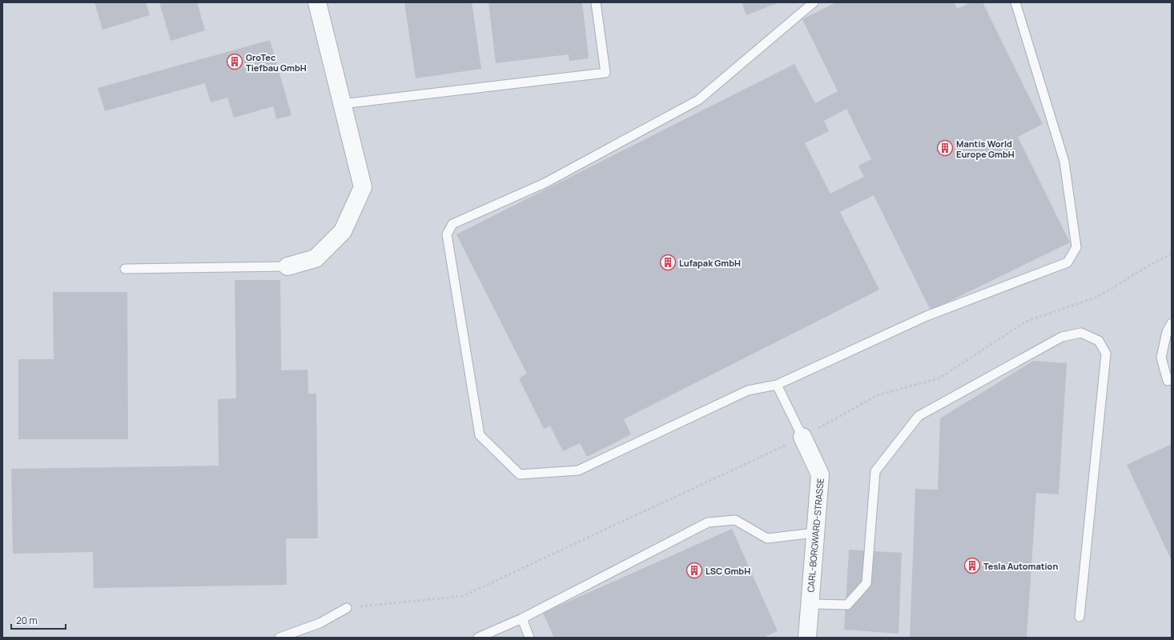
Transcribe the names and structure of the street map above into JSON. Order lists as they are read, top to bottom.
{
  "streets": {
    "street": ["CARL-BORGWARD-STRASSE"]
  },
  "places": {
    "building": [
      "GroTec Tiefbau GmbH",
      "Mantis World Europe GmbH",
      "Lufapak GmbH",
      "Tesla Automation",
      "LSC GmbH"
    ]
  },
  "scale_bar": "20 m"
}
